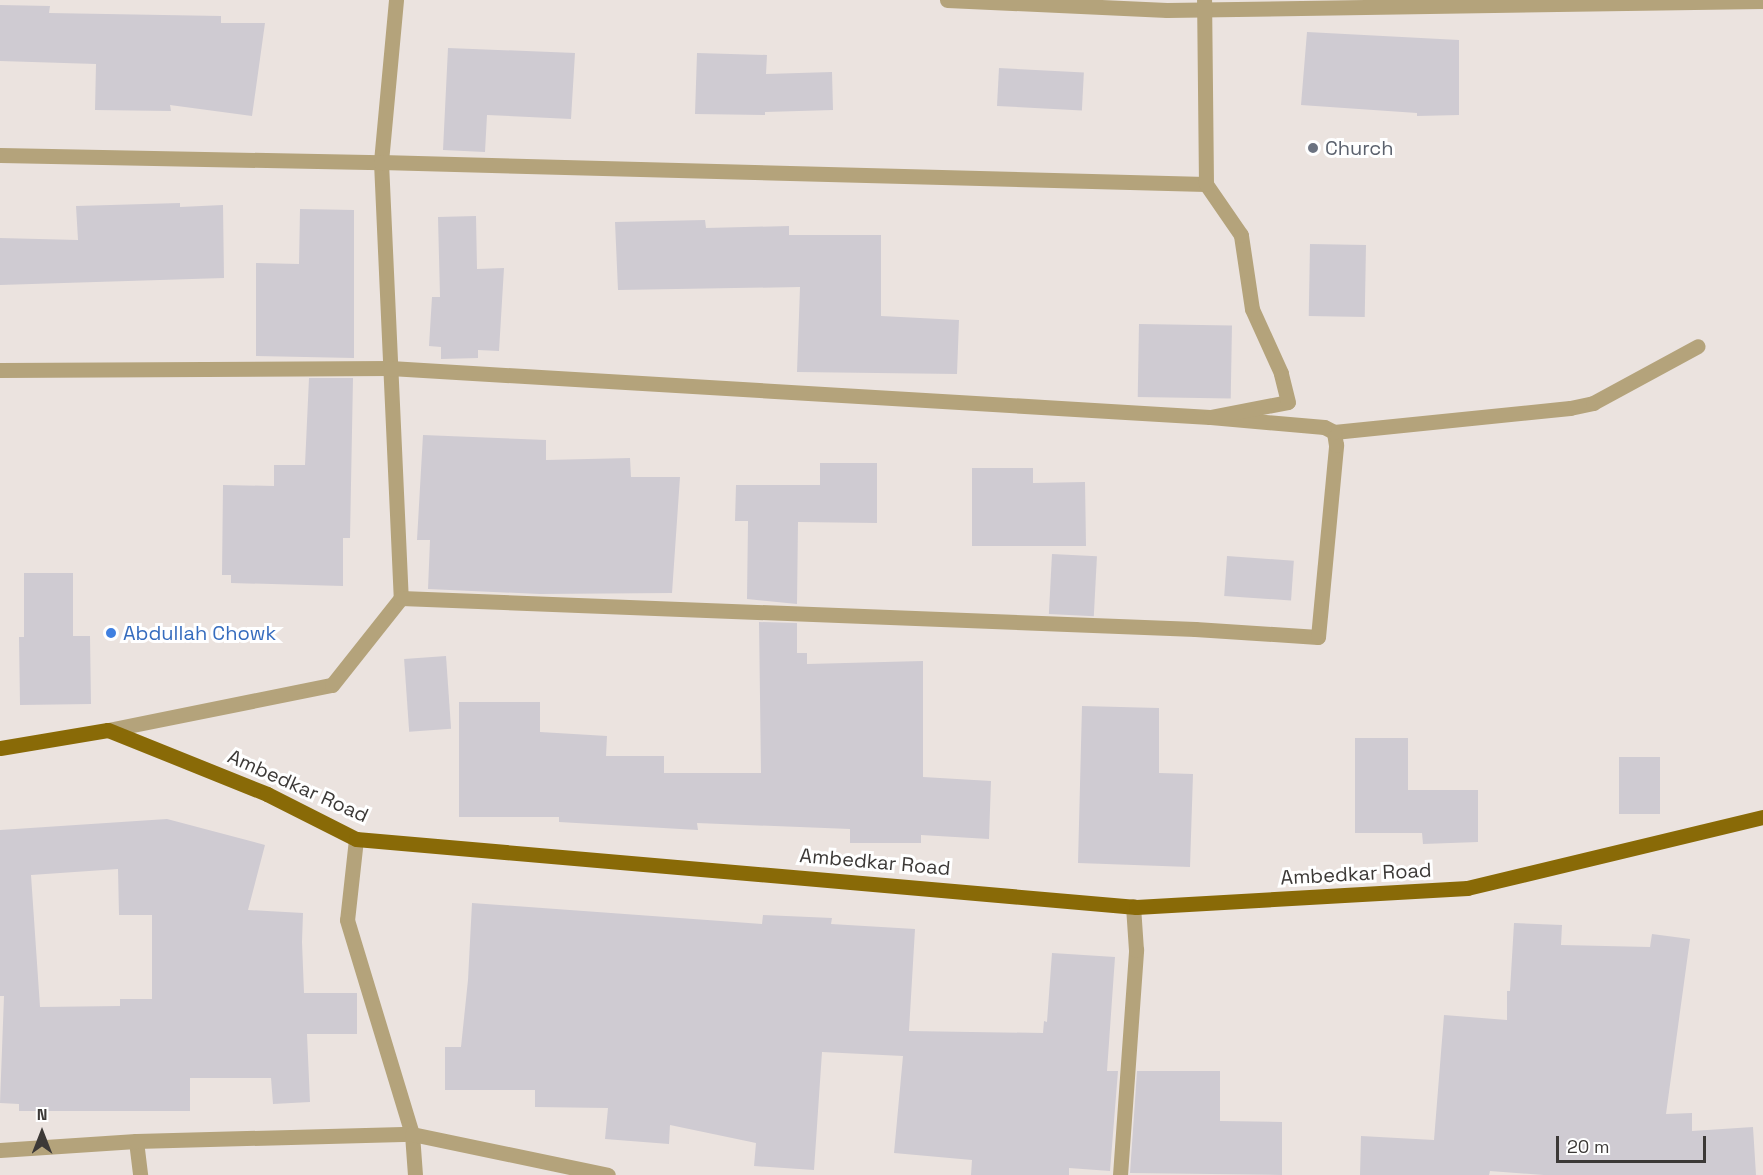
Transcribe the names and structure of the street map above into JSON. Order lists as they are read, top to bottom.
{
  "streets": {
    "main road": ["Ambedkar Road"]
  },
  "places": ["Church", "Abdullah Chowk"],
  "scale_bar": "20 m",
  "north": "top"
}
